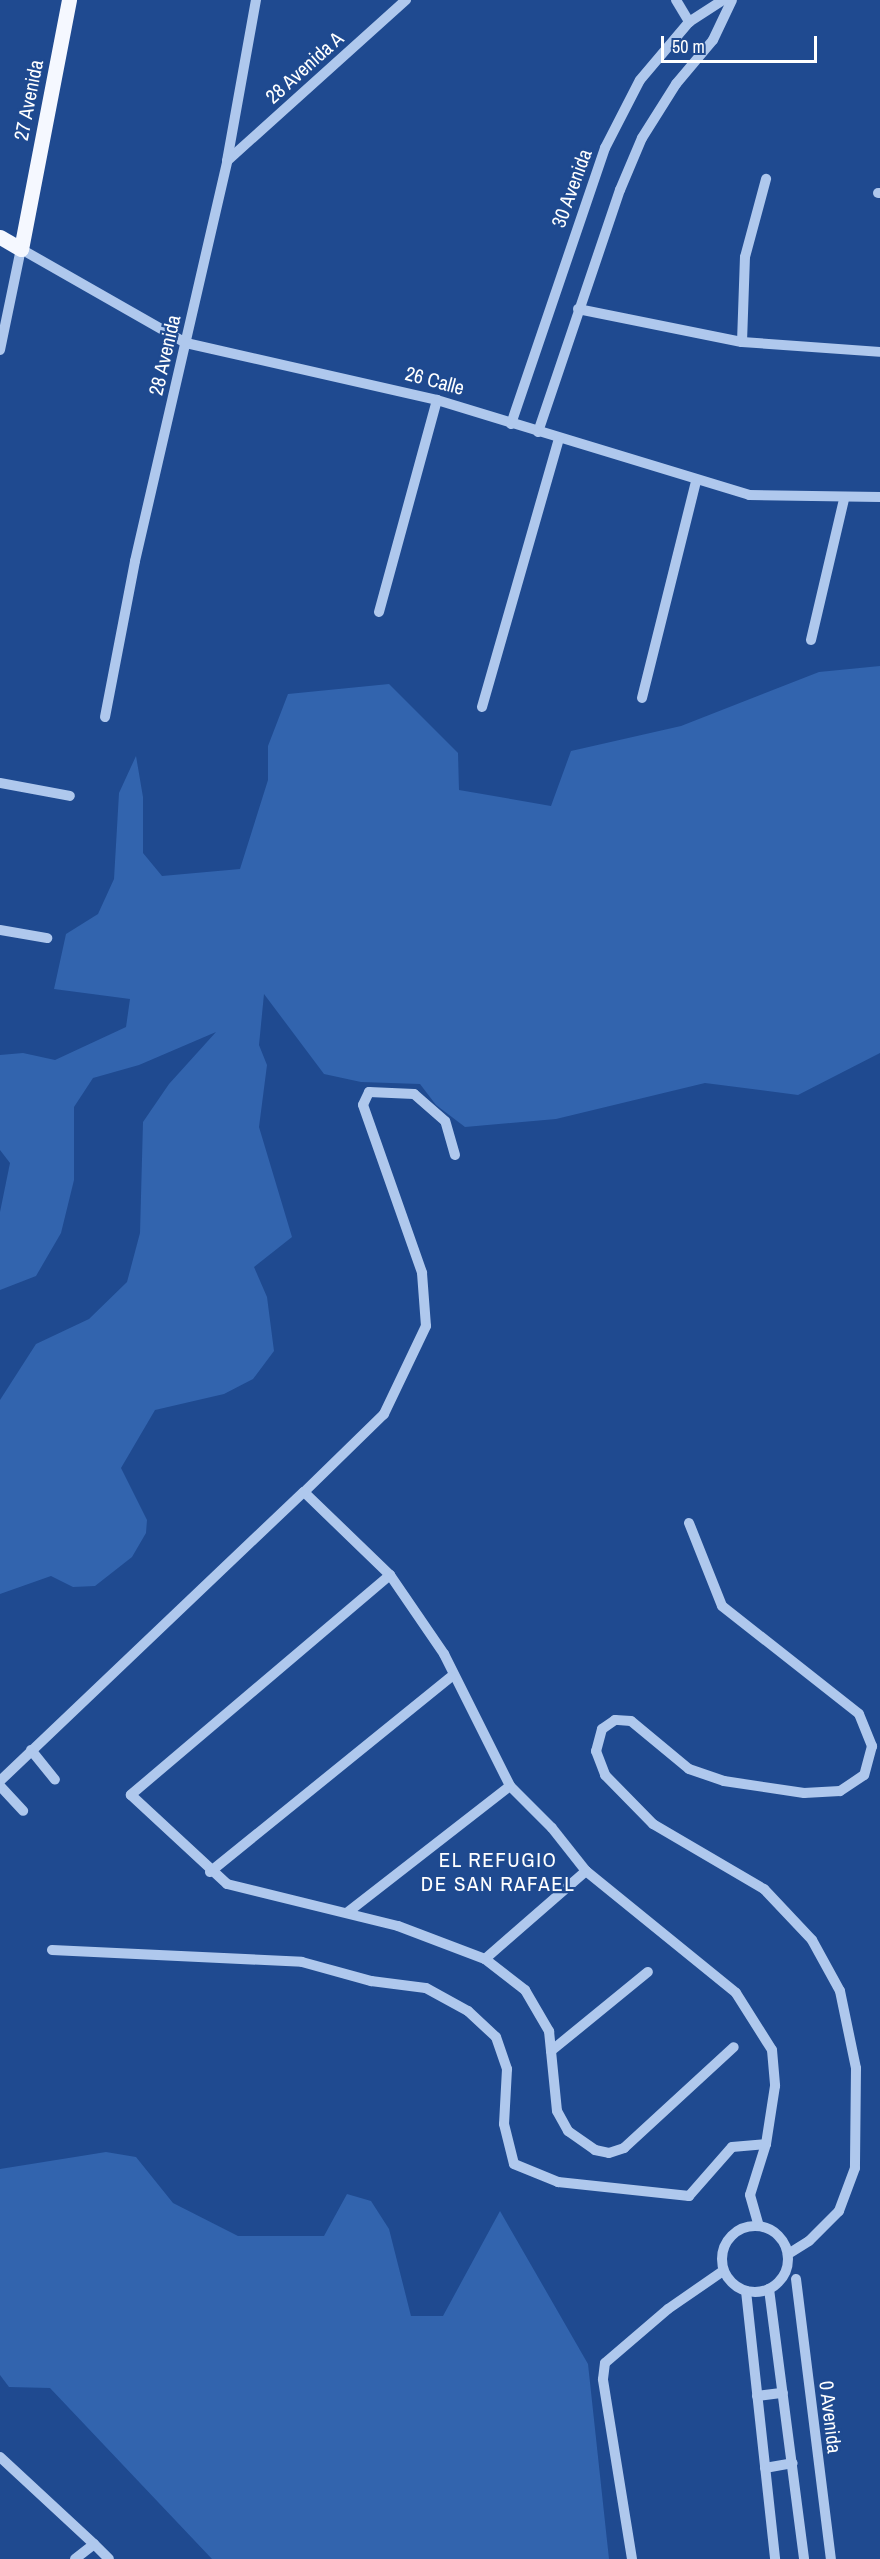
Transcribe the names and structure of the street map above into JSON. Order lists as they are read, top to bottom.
{
  "streets": {
    "main road": ["27 Avenida", "26 Calle"],
    "street": [
      "28 Avenida A",
      "30 Avenida",
      "28 Avenida",
      "0 Avenida"
    ]
  },
  "crossings": [
    ["28 Avenida A", "28 Avenida"],
    ["27 Avenida", "26 Calle"],
    ["30 Avenida", "26 Calle"],
    ["28 Avenida", "26 Calle"]
  ],
  "districts": ["EL REFUGIO DE SAN RAFAEL"],
  "scale_bar": "50 m"
}
